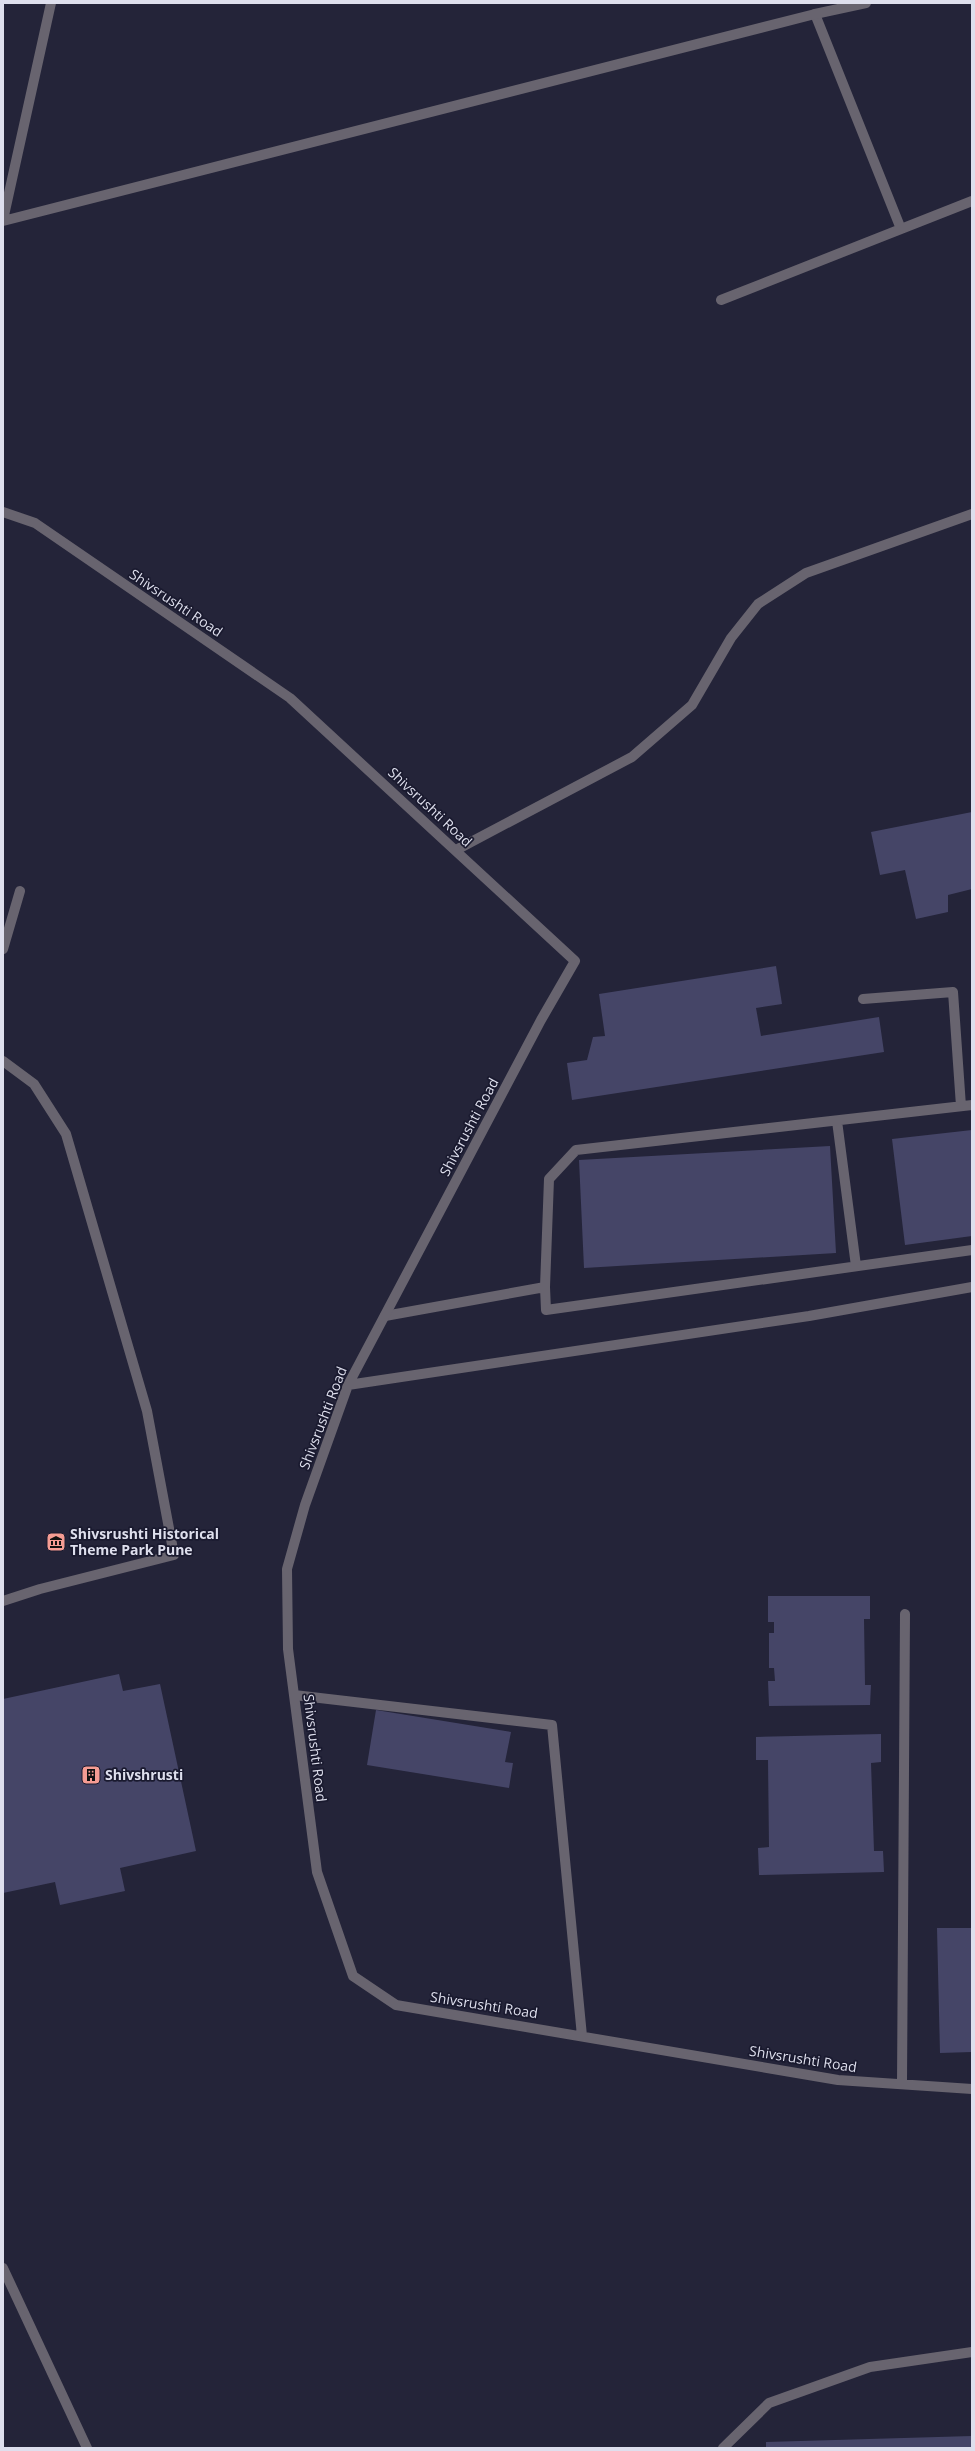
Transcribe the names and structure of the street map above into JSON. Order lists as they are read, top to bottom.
{
  "streets": {
    "street": ["Shivsrushti Road"]
  },
  "places": {
    "museum": ["Shivsrushti Historical Theme Park Pune"],
    "building": ["Shivshrusti"]
  }
}
